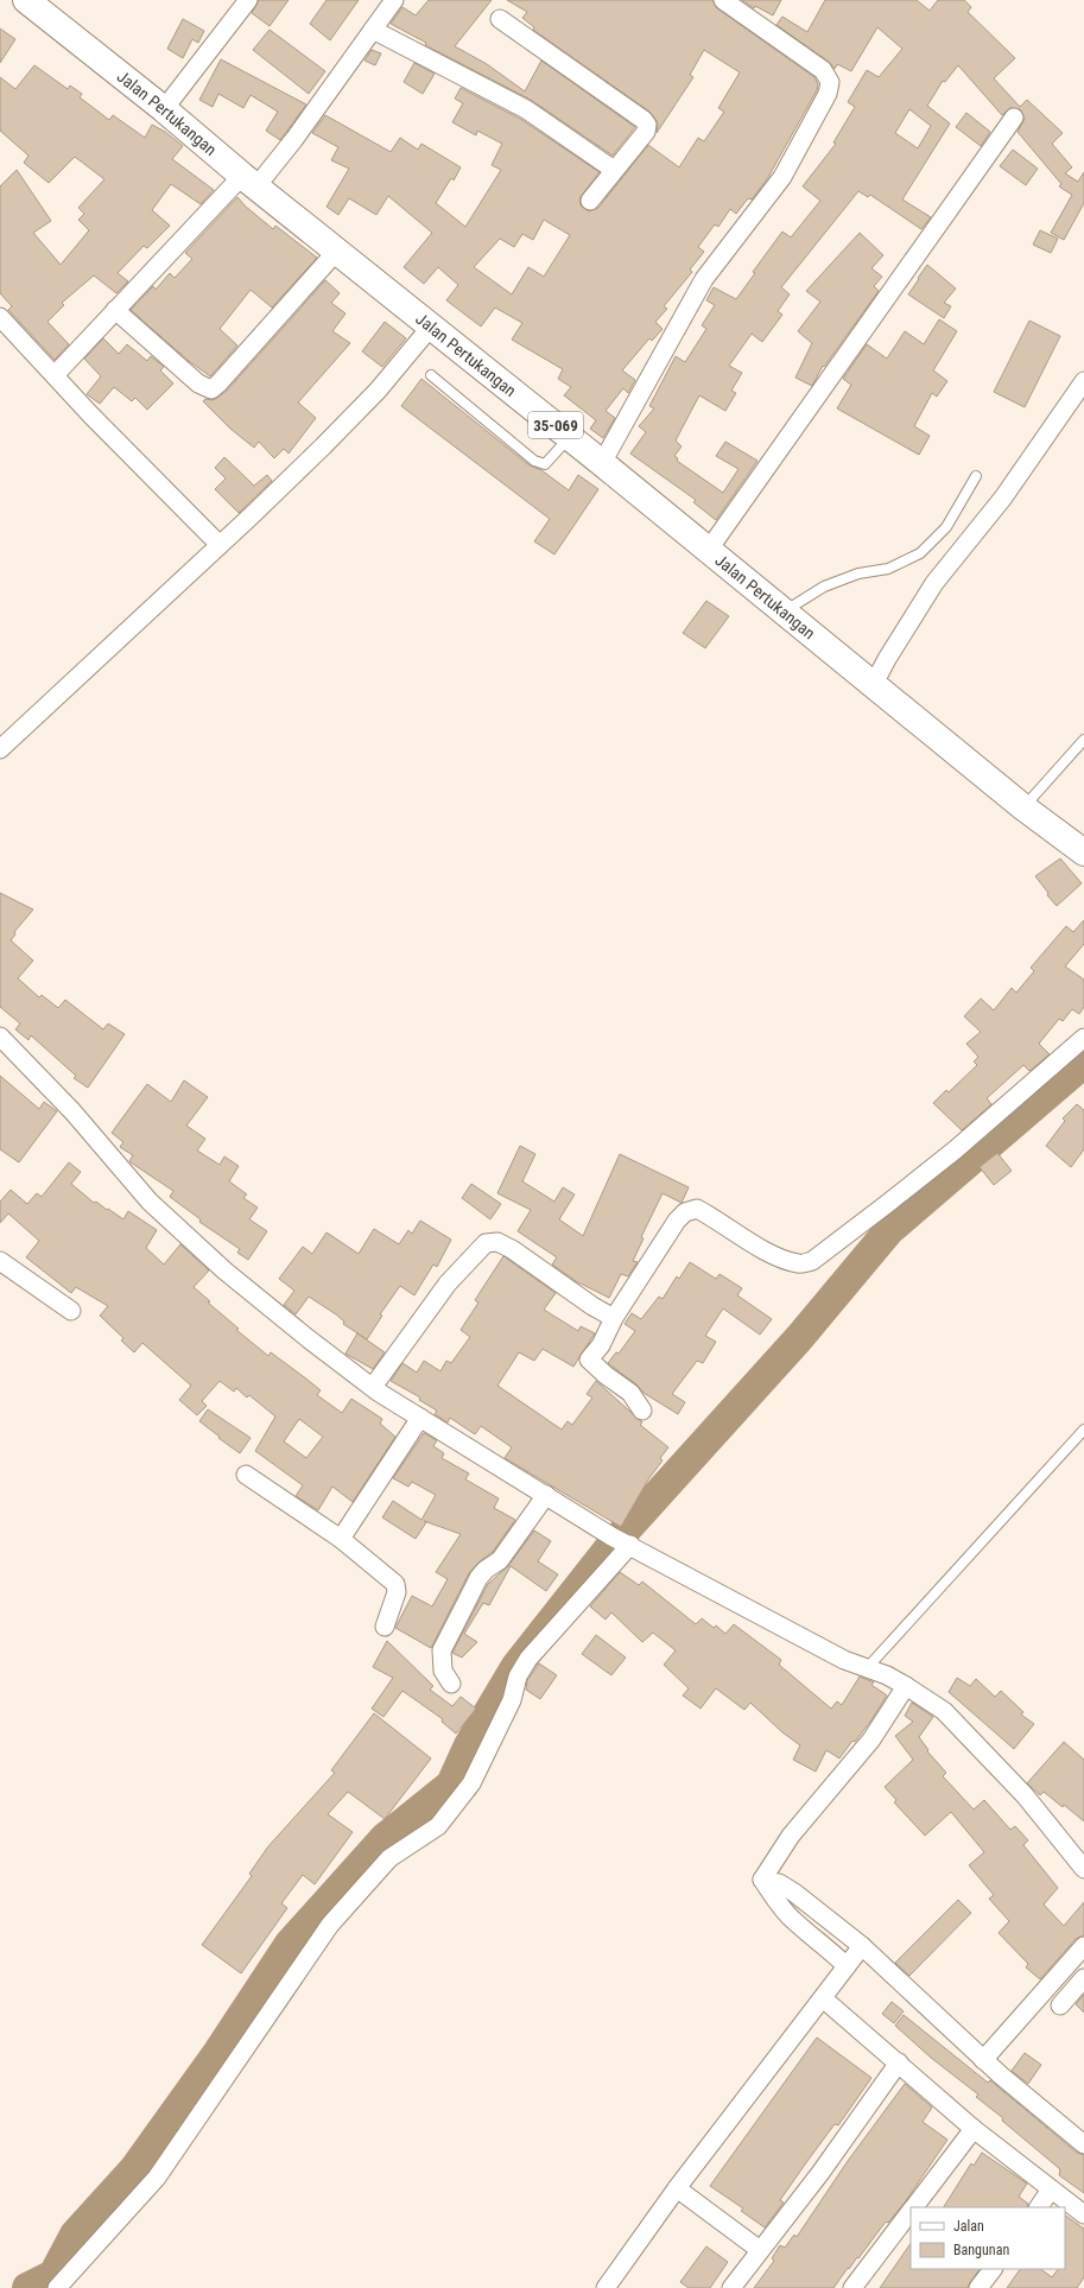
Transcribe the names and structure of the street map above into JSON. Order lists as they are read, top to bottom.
{
  "streets": {
    "main road": ["Jalan Pertukangan", "35-069"]
  },
  "legend": ["Jalan", "Bangunan"]
}
